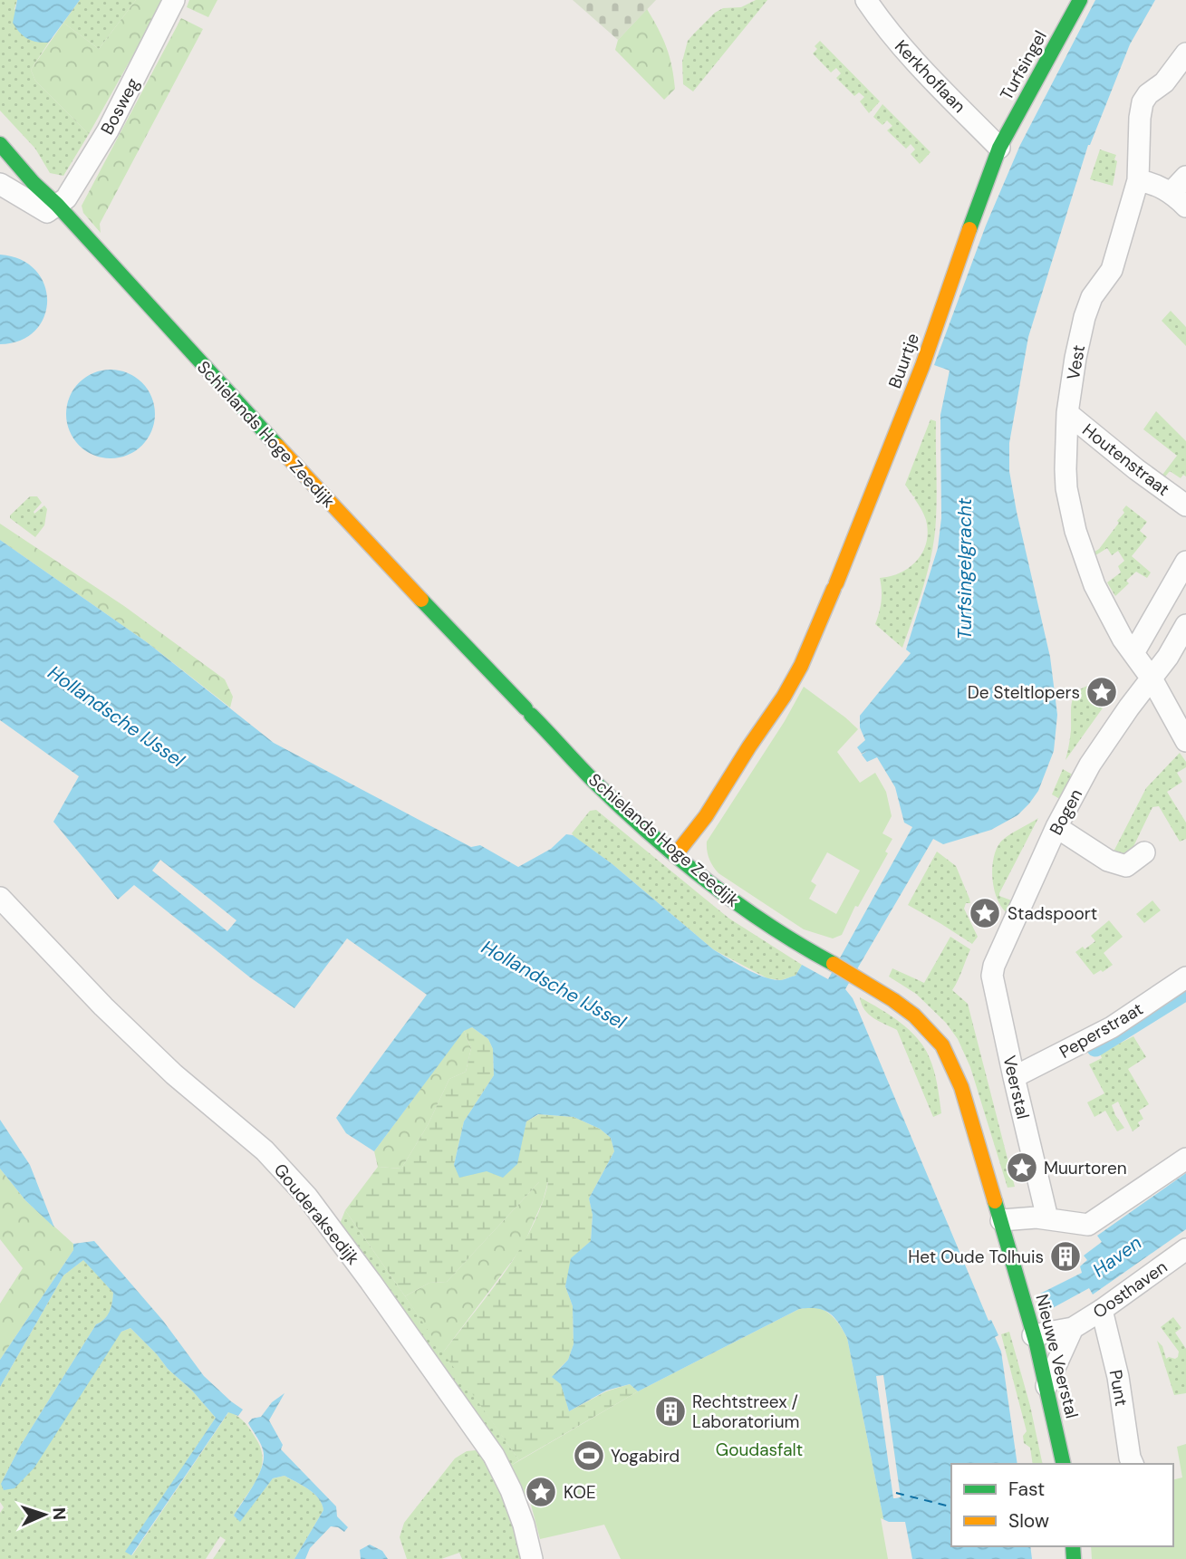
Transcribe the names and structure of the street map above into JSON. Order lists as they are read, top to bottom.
{
  "streets": {
    "main road": [
      "Turfsingel",
      "Buurtje",
      "Schielands Hoge Zeedijk",
      "Nieuwe Veerstal"
    ],
    "street": [
      "Kerkhoflaan",
      "Bosweg",
      "Vest",
      "Houtenstraat",
      "Bogen",
      "Peperstraat",
      "Veerstal",
      "Gouderaksedijk",
      "Oosthaven",
      "Punt"
    ]
  },
  "crossings": [
    ["Turfsingel", "Kerkhoflaan"],
    ["Turfsingel", "Buurtje"],
    ["Kerkhoflaan", "Buurtje"],
    ["Bosweg", "Schielands Hoge Zeedijk"],
    ["Buurtje", "Schielands Hoge Zeedijk"],
    ["Vest", "Houtenstraat"],
    ["Vest", "Bogen"],
    ["Schielands Hoge Zeedijk", "Nieuwe Veerstal"],
    ["Bogen", "Veerstal"],
    ["Peperstraat", "Veerstal"],
    ["Oosthaven", "Nieuwe Veerstal"],
    ["Oosthaven", "Punt"]
  ],
  "water": ["Turfsingelgracht", "Hollandsche IJssel", "Haven"],
  "parks": ["Goudasfalt"],
  "places": {
    "place": [
      "De Steltlopers",
      "Stadspoort",
      "Muurtoren",
      "KOE"
    ],
    "building": ["Het Oude Tolhuis", "Rechtstreex / Laboratorium"],
    "sports": ["Yogabird"]
  },
  "legend": ["Fast", "Slow"],
  "north": "right"
}
